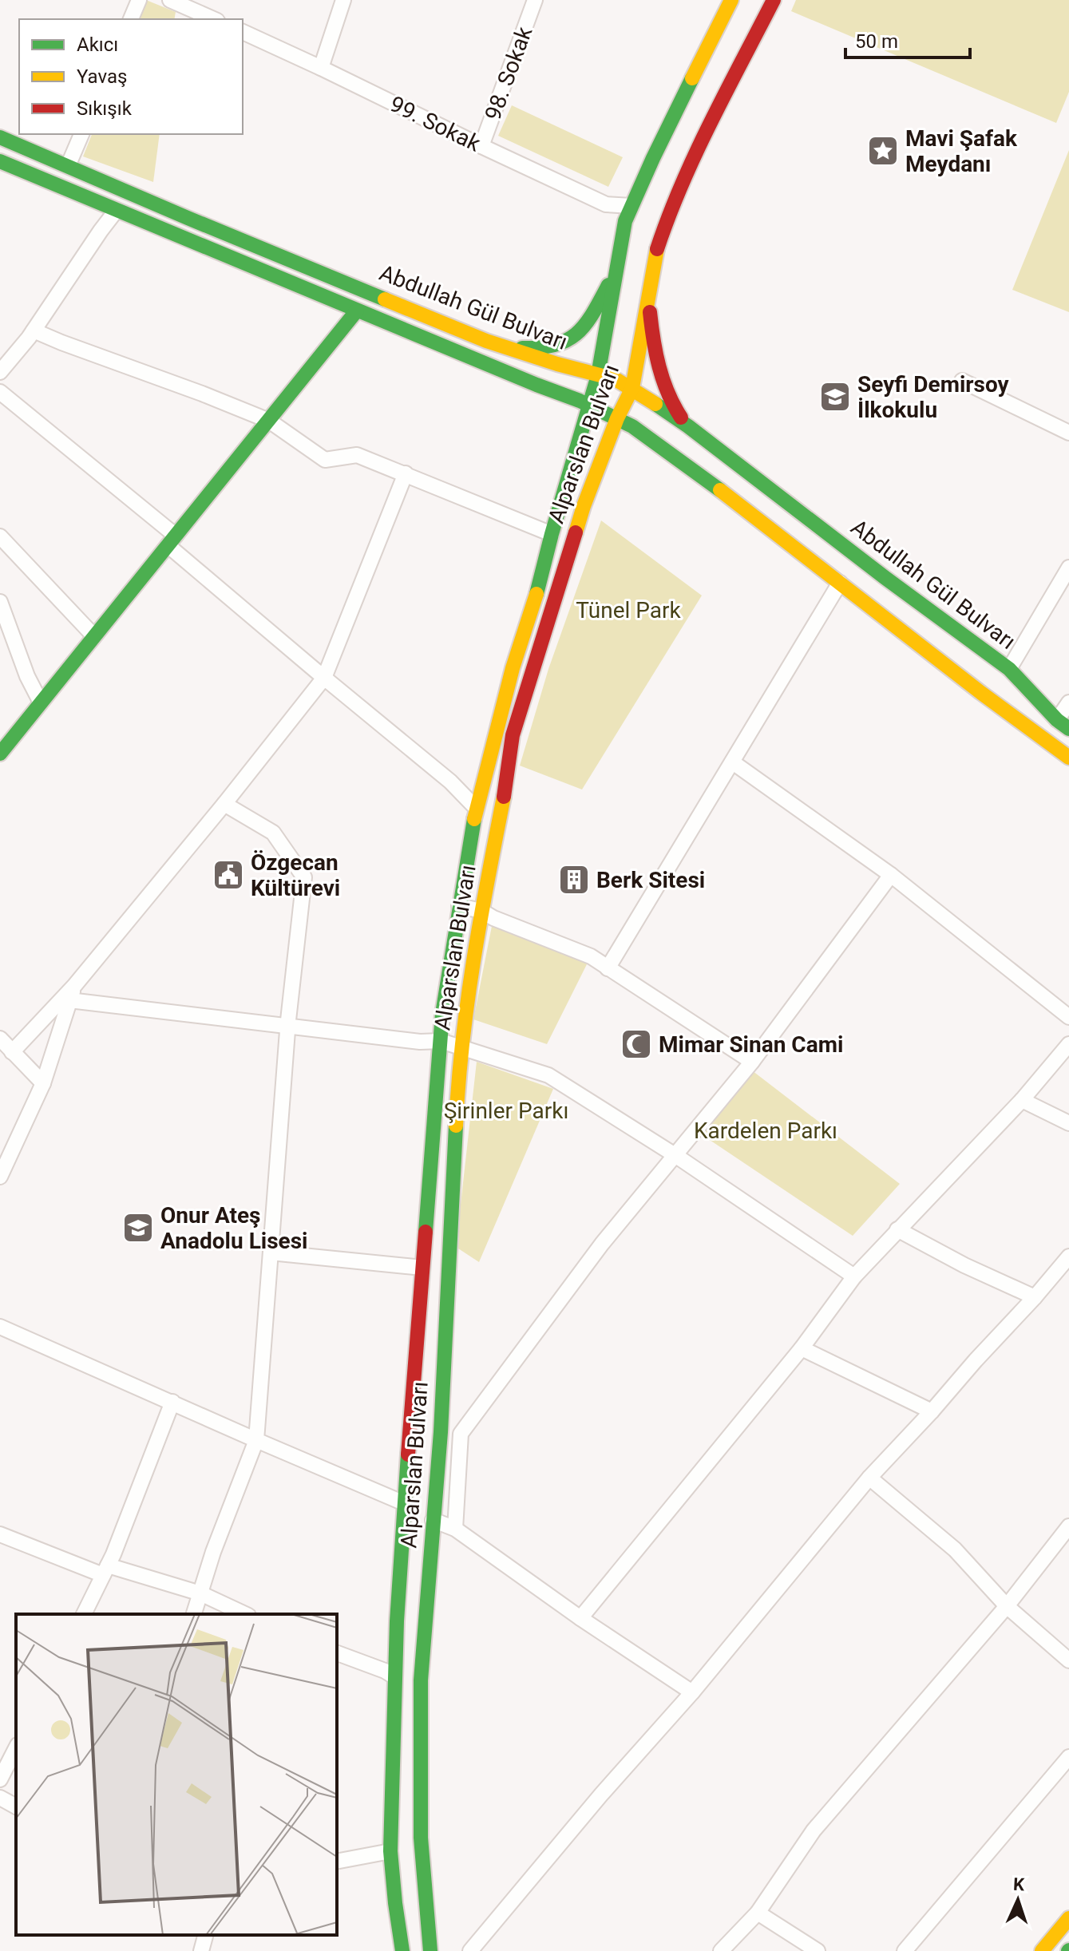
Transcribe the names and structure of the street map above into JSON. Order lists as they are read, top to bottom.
{
  "streets": {
    "main road": ["Abdullah Gül Bulvarı", "Alparslan Bulvarı"],
    "street": ["98. Sokak", "99. Sokak"]
  },
  "crossings": [
    ["98. Sokak", "99. Sokak"],
    ["99. Sokak", "Alparslan Bulvarı"],
    ["Abdullah Gül Bulvarı", "Alparslan Bulvarı"]
  ],
  "parks": ["Tünel Park", "Şirinler Parkı", "Kardelen Parkı"],
  "places": {
    "place": ["Mavi Şafak Meydanı"],
    "school or university": ["Seyfi Demirsoy İlkokulu", "Onur Ateş Anadolu Lisesi"],
    "public building": ["Özgecan Kültürevi"],
    "building": ["Berk Sitesi"],
    "mosque": ["Mimar Sinan Cami"]
  },
  "legend": ["Akıcı", "Yavaş", "Sıkışık"],
  "scale_bar": "50 m",
  "north": "top"
}
